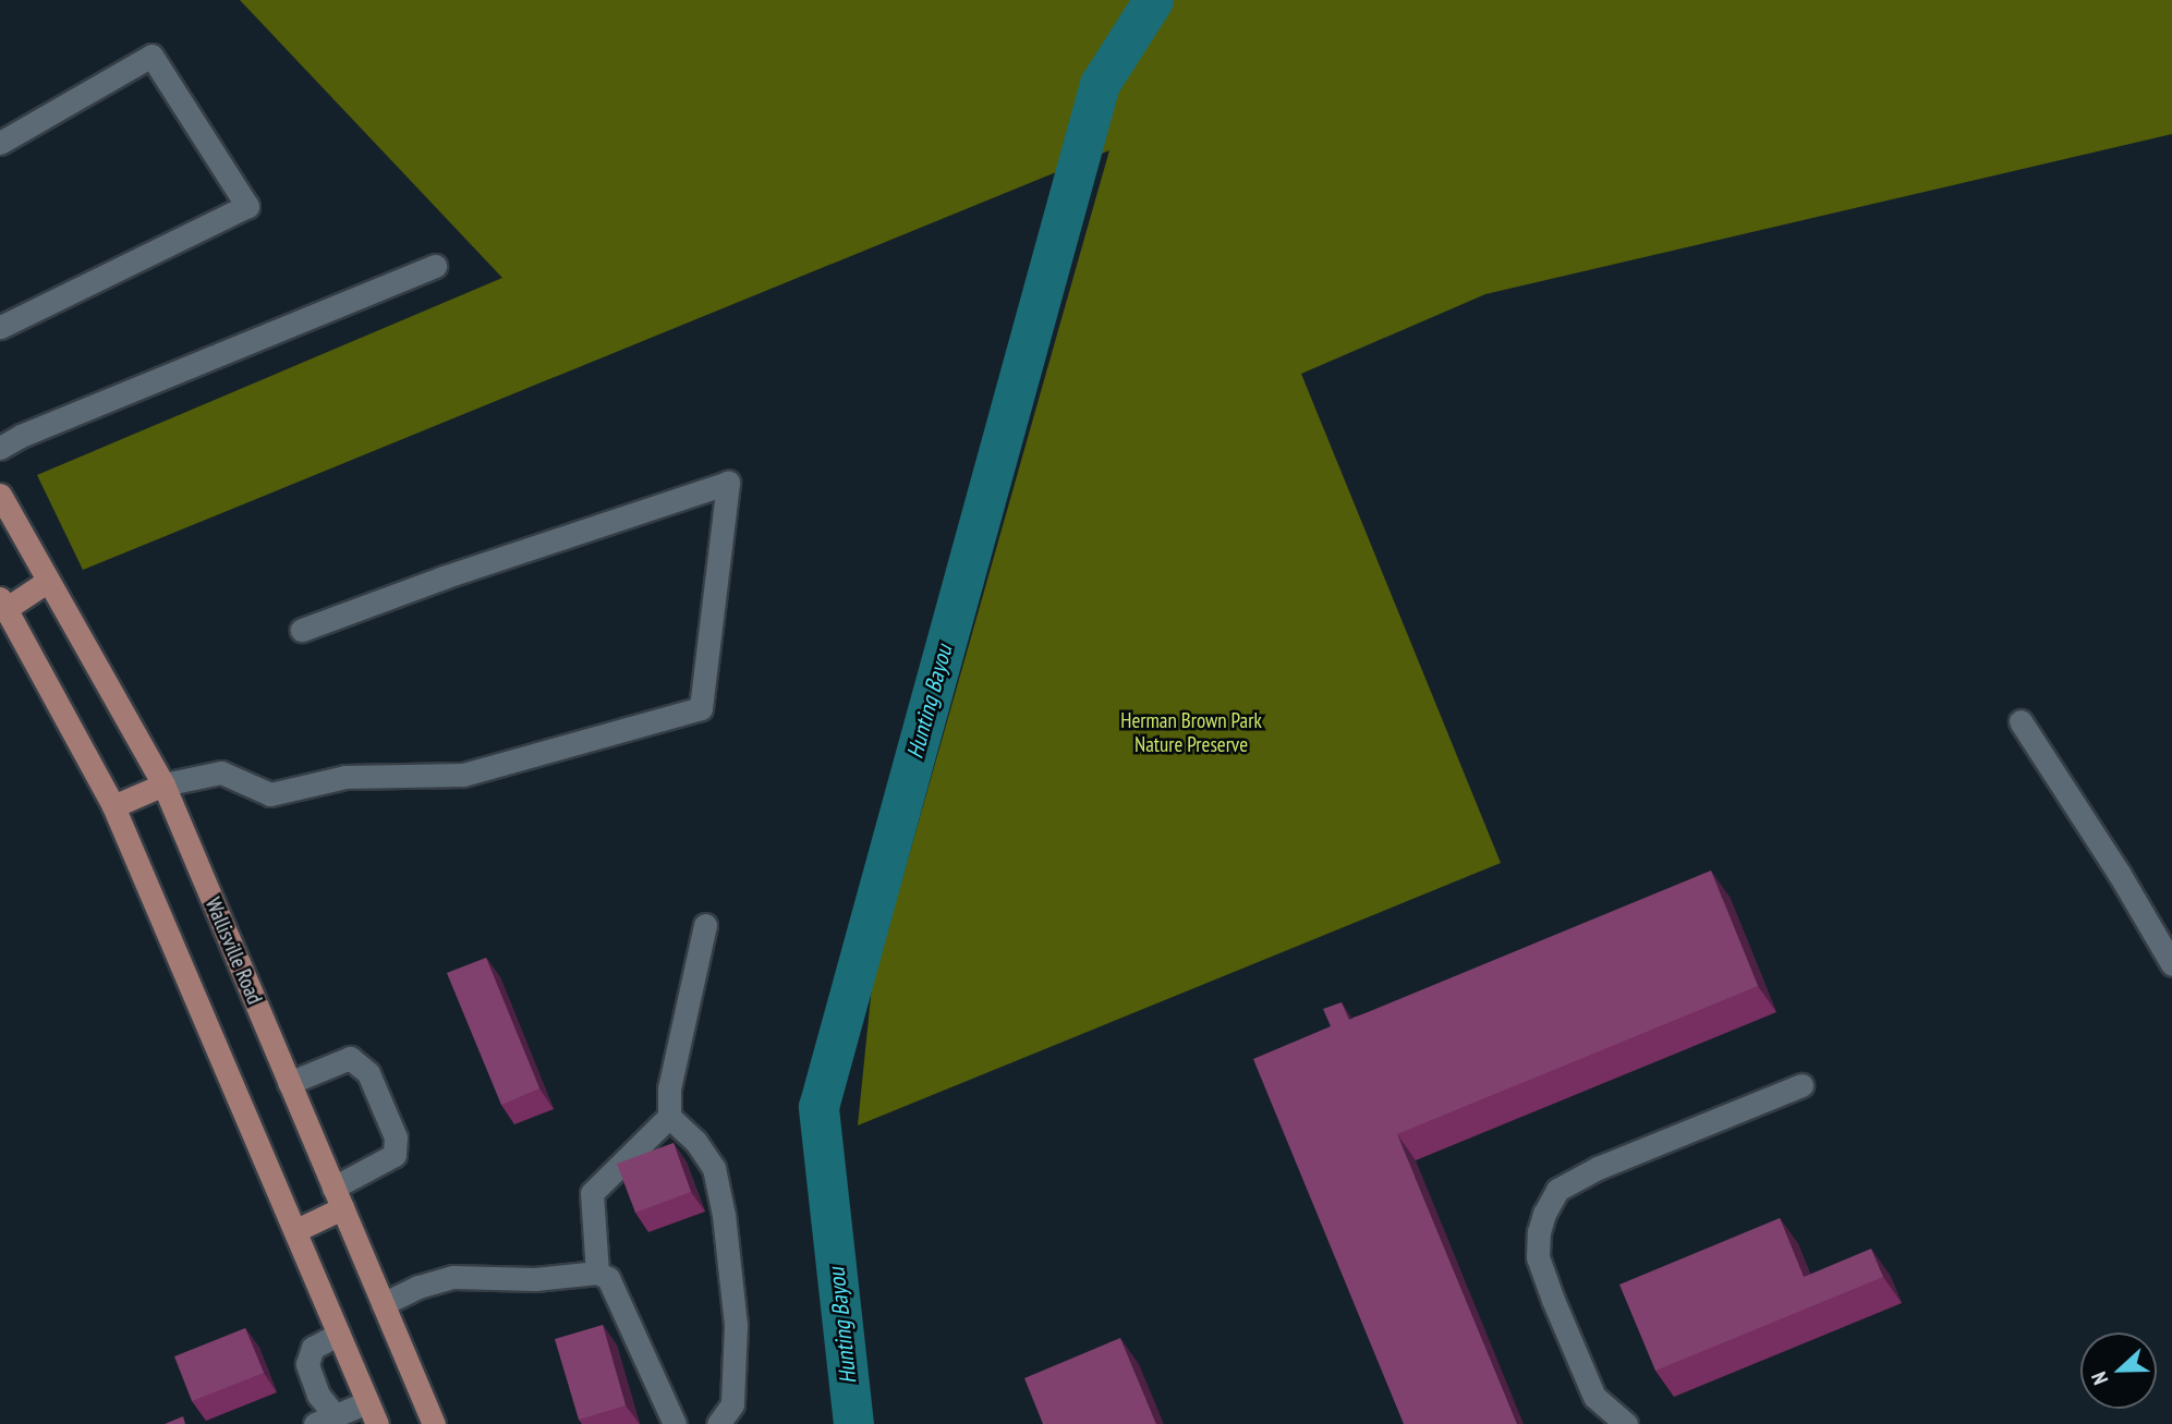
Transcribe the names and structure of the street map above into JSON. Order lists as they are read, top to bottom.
{
  "streets": {
    "main road": ["Wallisville Road"]
  },
  "water": ["Hunting Bayou"],
  "parks": ["Herman Brown Park Nature Preserve"],
  "north": "left"
}
